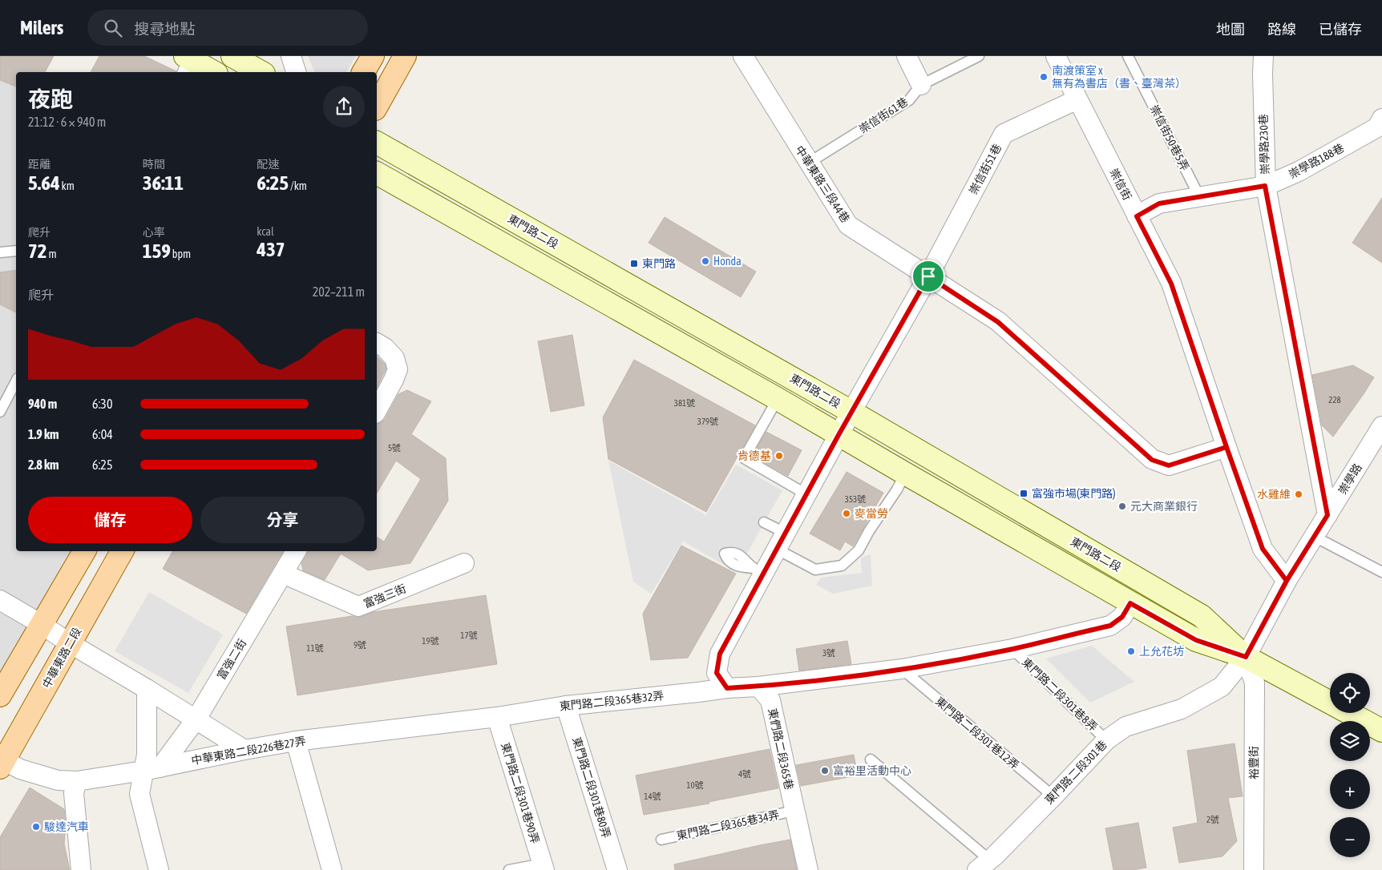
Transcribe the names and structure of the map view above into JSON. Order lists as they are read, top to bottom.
{
  "streets": {
    "main road": ["東門路二段", "中華東路二段"],
    "street": [
      "崇學路230巷",
      "崇學路188巷",
      "崇信街51巷",
      "中華東路三段44巷",
      "崇信街",
      "崇學路",
      "富強三街",
      "富強二街",
      "東門路二段365巷32弄",
      "東們路二段365巷",
      "中華東路二段226巷27弄",
      "裕豐街",
      "東門路二段301巷",
      "東門路二段301巷80弄",
      "東門路二段301巷90弄"
    ],
    "lane": [
      "崇信街61巷",
      "崇信街50巷5弄",
      "東門路二段301巷8弄",
      "東門路二段301巷12弄",
      "東門路二段365巷34弄"
    ]
  },
  "crossings": [
    ["崇信街61巷", "中華東路三段44巷"],
    ["崇信街50巷5弄", "崇學路188巷"],
    ["崇學路230巷", "崇學路188巷"],
    ["崇學路230巷", "崇學路"],
    ["崇學路188巷", "崇信街"],
    ["崇信街51巷", "中華東路三段44巷"],
    ["崇信街51巷", "崇信街"],
    ["崇信街51巷", "東門路二段"],
    ["中華東路三段44巷", "崇信街"],
    ["崇信街", "崇學路"],
    ["東門路二段", "崇學路"],
    ["東門路二段", "裕豐街"],
    ["東門路二段", "東門路二段301巷"],
    ["崇學路", "裕豐街"],
    ["崇學路", "東門路二段301巷"],
    ["富強三街", "富強二街"],
    ["中華東路二段", "中華東路二段226巷27弄"],
    ["富強二街", "中華東路二段226巷27弄"],
    ["東門路二段301巷8弄", "東門路二段301巷"],
    ["東門路二段365巷32弄", "中華東路二段226巷27弄"],
    ["東門路二段365巷32弄", "東門路二段301巷80弄"],
    ["東門路二段365巷32弄", "東門路二段301巷90弄"],
    ["東門路二段301巷12弄", "東門路二段301巷"],
    ["東們路二段365巷", "東門路二段365巷34弄"],
    ["中華東路二段226巷27弄", "東門路二段301巷90弄"],
    ["裕豐街", "東門路二段301巷"]
  ],
  "places": {
    "other": [
      "南渡策室 x 無有為書店（書、臺灣茶）",
      "Honda",
      "肯德基",
      "水雞維",
      "元大商業銀行",
      "麥當勞",
      "上允花坊",
      "富裕里活動中心",
      "駿達汽車"
    ],
    "transit": ["東門路", "富強市場(東門路)"]
  },
  "house_numbers": [
    "228",
    "381號",
    "379號",
    "5號",
    "353號",
    "17號",
    "19號",
    "9號",
    "11號",
    "3號",
    "4號",
    "10號",
    "14號",
    "2號"
  ],
  "page": {
    "header": "Milers",
    "search": "搜尋地點",
    "nav": ["地圖", "路線", "已儲存"],
    "heading": ["夜跑", "21:12 · 6 × 940 m"],
    "stats": [
      ["距離", "5.64 km"],
      ["時間", "36:11"],
      ["配速", "6:25 /km"],
      ["爬升", "72 m"],
      ["心率", "159 bpm"],
      ["kcal", "437"]
    ],
    "chart": ["爬升", "202–211 m"],
    "list": [
      {
        "name": "940 m",
        "note": "6:30"
      },
      {
        "name": "1.9 km",
        "note": "6:04"
      },
      {
        "name": "2.8 km",
        "note": "6:25"
      }
    ],
    "buttons": ["儲存", "分享"],
    "map_buttons": ["+", "−"]
  }
}
